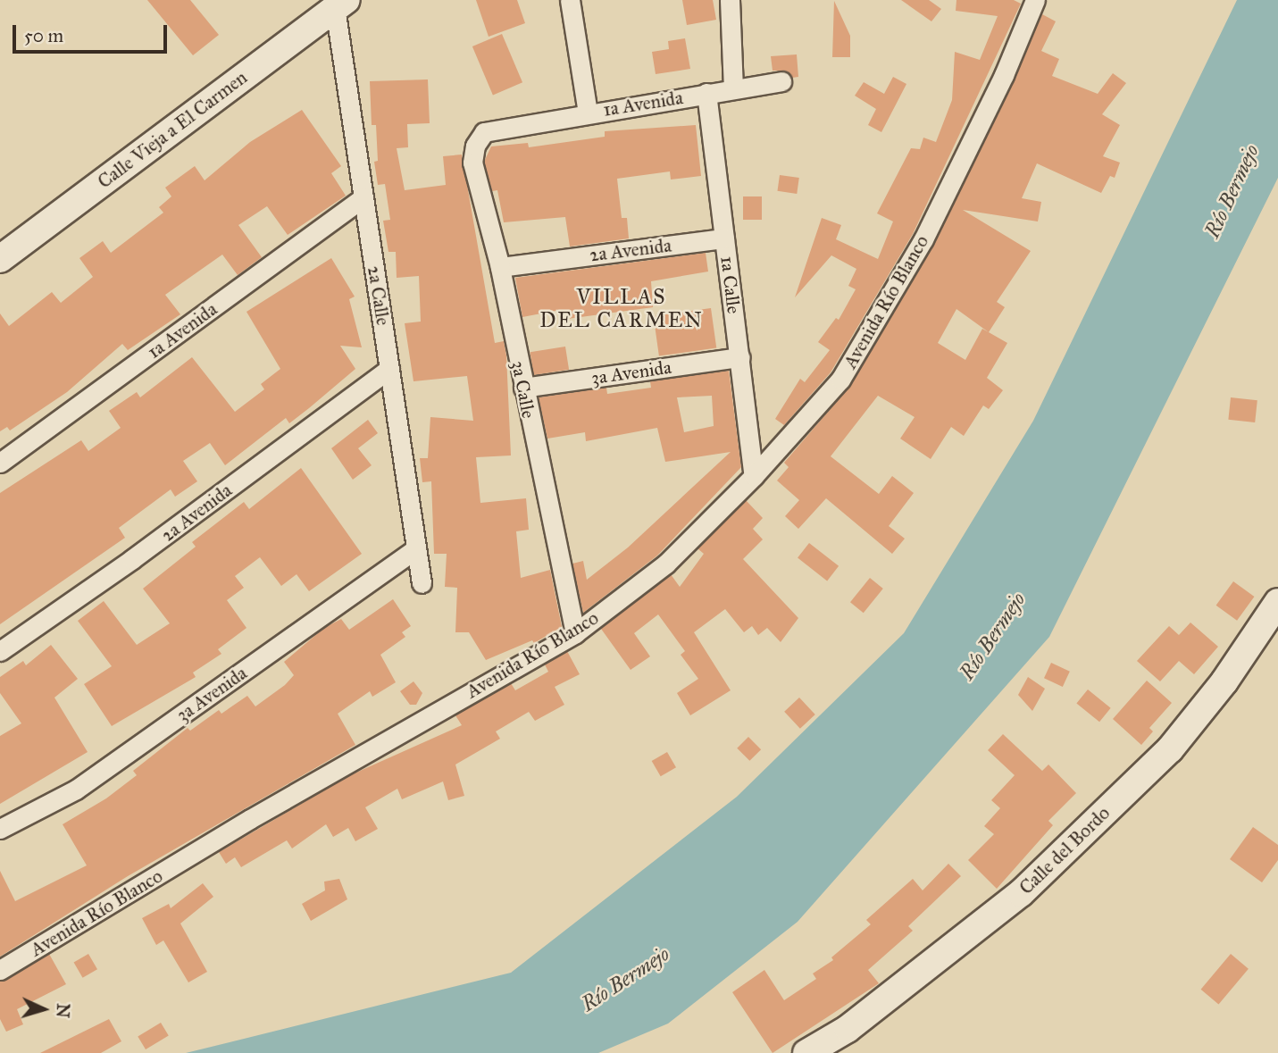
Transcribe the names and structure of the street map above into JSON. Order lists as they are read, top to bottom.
{
  "streets": {
    "street": [
      "1a Avenida",
      "Calle Vieja a El Carmen",
      "2a Avenida",
      "1a Calle",
      "2a Calle",
      "Avenida Río Blanco",
      "3a Avenida",
      "3a Calle",
      "Calle del Bordo"
    ]
  },
  "crossings": [
    ["1a Avenida", "1a Calle"],
    ["1a Avenida", "2a Calle"],
    ["1a Avenida", "3a Calle"],
    ["Calle Vieja a El Carmen", "2a Calle"],
    ["2a Avenida", "1a Calle"],
    ["2a Avenida", "2a Calle"],
    ["2a Avenida", "3a Calle"],
    ["1a Calle", "Avenida Río Blanco"],
    ["1a Calle", "3a Avenida"],
    ["2a Calle", "3a Avenida"],
    ["Avenida Río Blanco", "3a Calle"],
    ["3a Avenida", "3a Calle"]
  ],
  "districts": ["VILLAS DEL CARMEN"],
  "water": ["Río Bermejo"],
  "scale_bar": "50 m",
  "north": "right"
}
